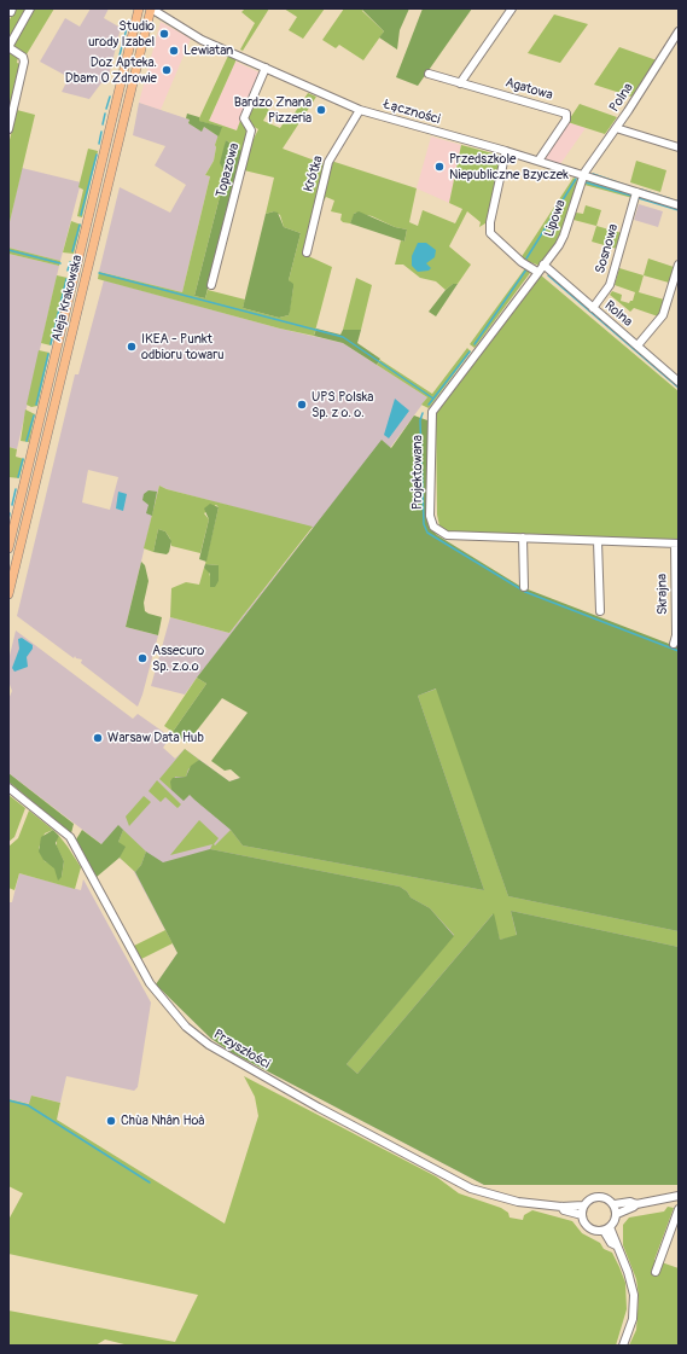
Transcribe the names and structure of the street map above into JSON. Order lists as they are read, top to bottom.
{
  "streets": {
    "main road": ["Aleja Krakowska"],
    "street": [
      "Agatowa",
      "Polna",
      "Łączności",
      "Topazowa",
      "Krótka",
      "Lipowa",
      "Sosnowa",
      "Rolna",
      "Projektowana",
      "Skrajna",
      "Przyszłości"
    ]
  },
  "crossings": [
    ["Agatowa", "Łączności"],
    ["Polna", "Łączności"],
    ["Polna", "Lipowa"],
    ["Łączności", "Topazowa"],
    ["Łączności", "Krótka"],
    ["Łączności", "Lipowa"],
    ["Łączności", "Sosnowa"],
    ["Łączności", "Aleja Krakowska"],
    ["Lipowa", "Rolna"],
    ["Lipowa", "Projektowana"],
    ["Sosnowa", "Rolna"],
    ["Rolna", "Projektowana"],
    ["Projektowana", "Skrajna"]
  ],
  "places": [
    "Studio urody Izabel",
    "Lewiatan",
    "Doz Apteka. Dbam O Zdrowie",
    "Bardzo Znana Pizzeria",
    "Przedszkole Niepubliczne Bzyczek",
    "IKEA - Punkt odbioru towaru",
    "UPS Polska Sp. z o. o.",
    "Assecuro Sp. z.o.o",
    "Warsaw Data Hub",
    "Chùa Nhân Hoà"
  ]
}
